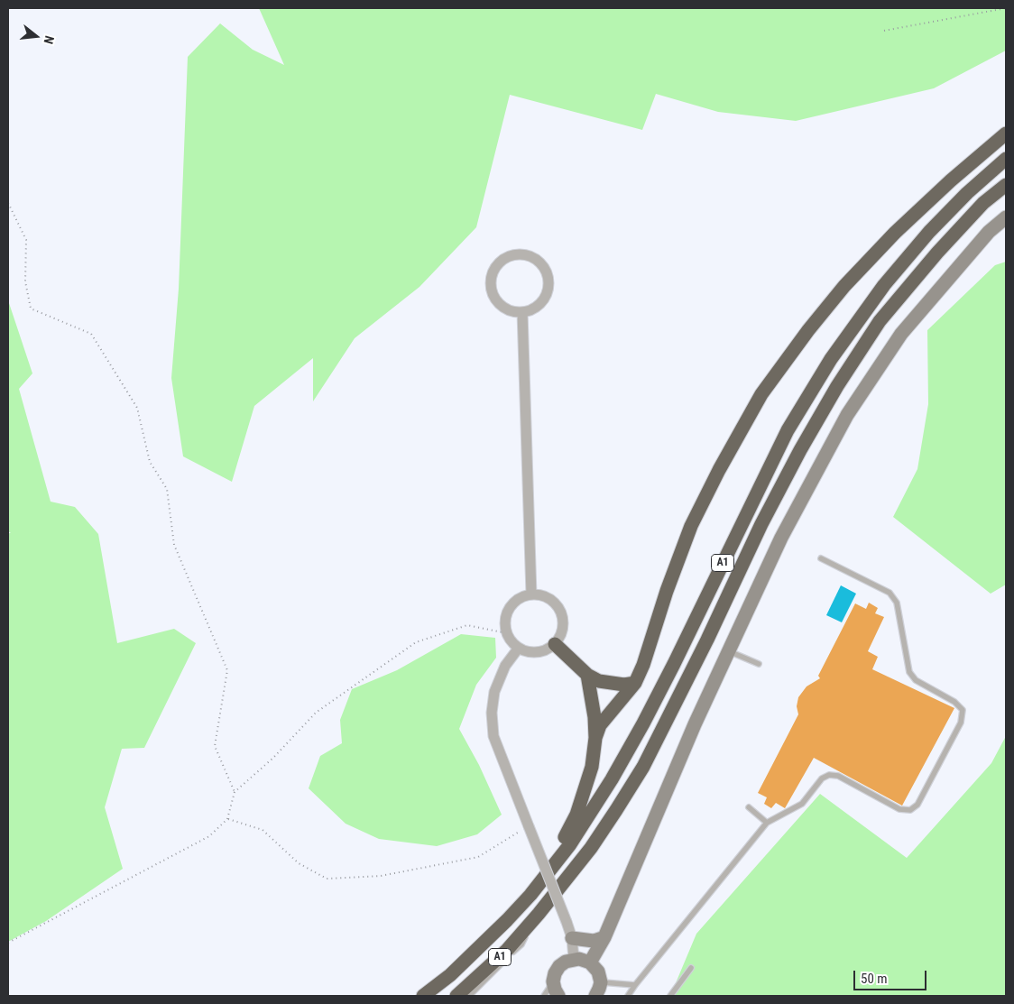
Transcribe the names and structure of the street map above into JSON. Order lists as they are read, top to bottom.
{
  "streets": {
    "highway": ["A1"]
  },
  "scale_bar": "50 m",
  "north": "right"
}
